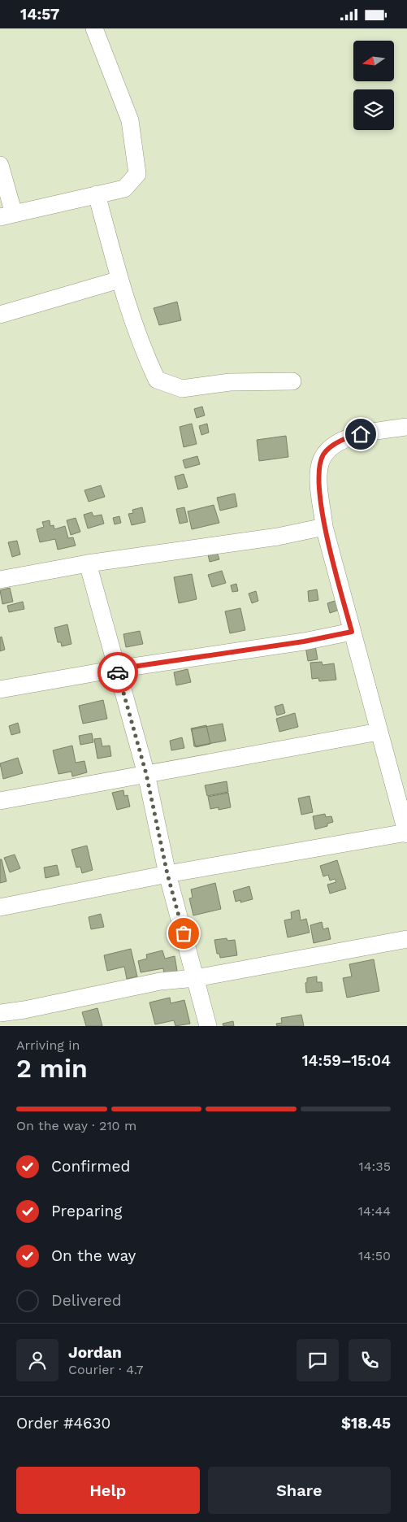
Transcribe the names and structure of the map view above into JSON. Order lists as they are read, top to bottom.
{
  "north": "left",
  "page": {
    "status": "14:57",
    "heading": ["2 min", "Arriving in", "14:59–15:04"],
    "panel": [
      "Jordan",
      "Courier · 4.7",
      "Order #4630",
      "$18.45"
    ],
    "bar": "On the way · 210 m",
    "list": [
      ["Confirmed", "14:35"],
      ["Preparing", "14:44"],
      ["On the way", "14:50"],
      "Delivered"
    ],
    "buttons": ["Help", "Share"]
  }
}
